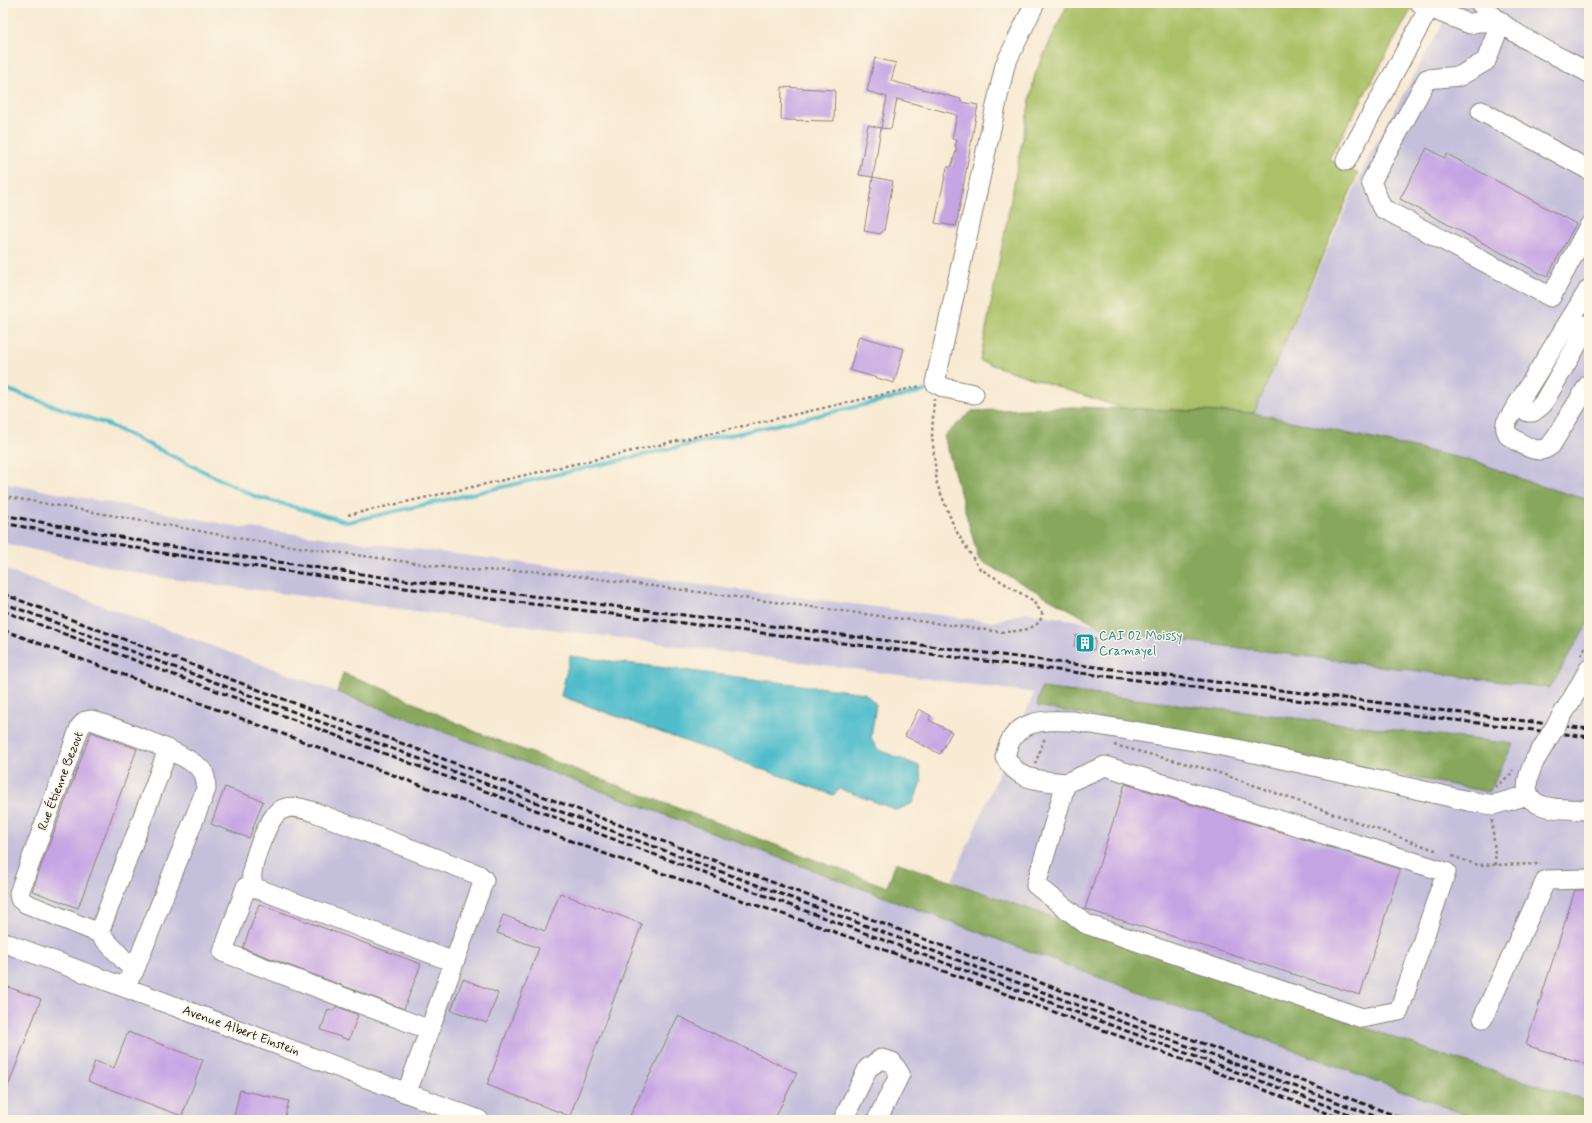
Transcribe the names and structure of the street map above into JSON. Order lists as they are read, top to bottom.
{
  "streets": {
    "street": ["Rue Étienne Bezout", "Avenue Albert Einstein"]
  },
  "crossings": [
    ["Rue Étienne Bezout", "Avenue Albert Einstein"]
  ],
  "places": {
    "building": ["CAI 02 Moissy Cramayel"]
  }
}
